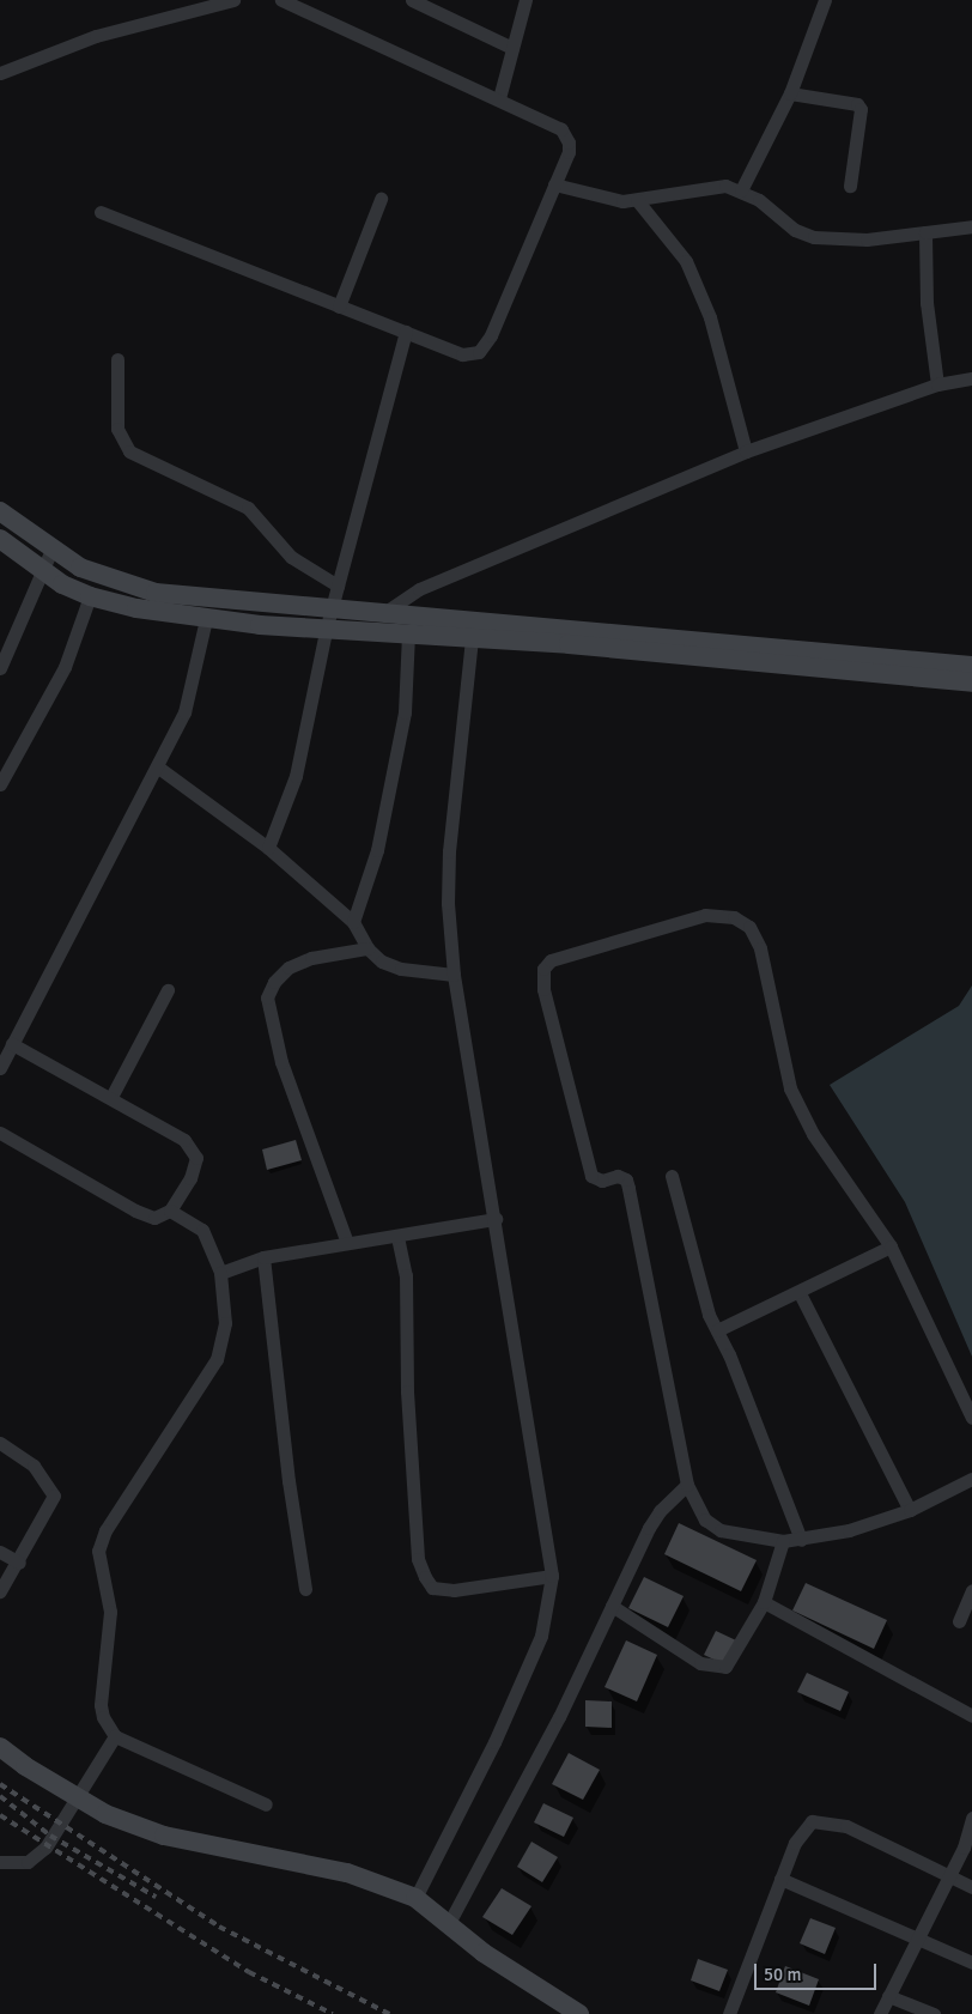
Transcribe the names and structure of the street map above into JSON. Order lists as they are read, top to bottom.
{
  "scale_bar": "50 m"
}
